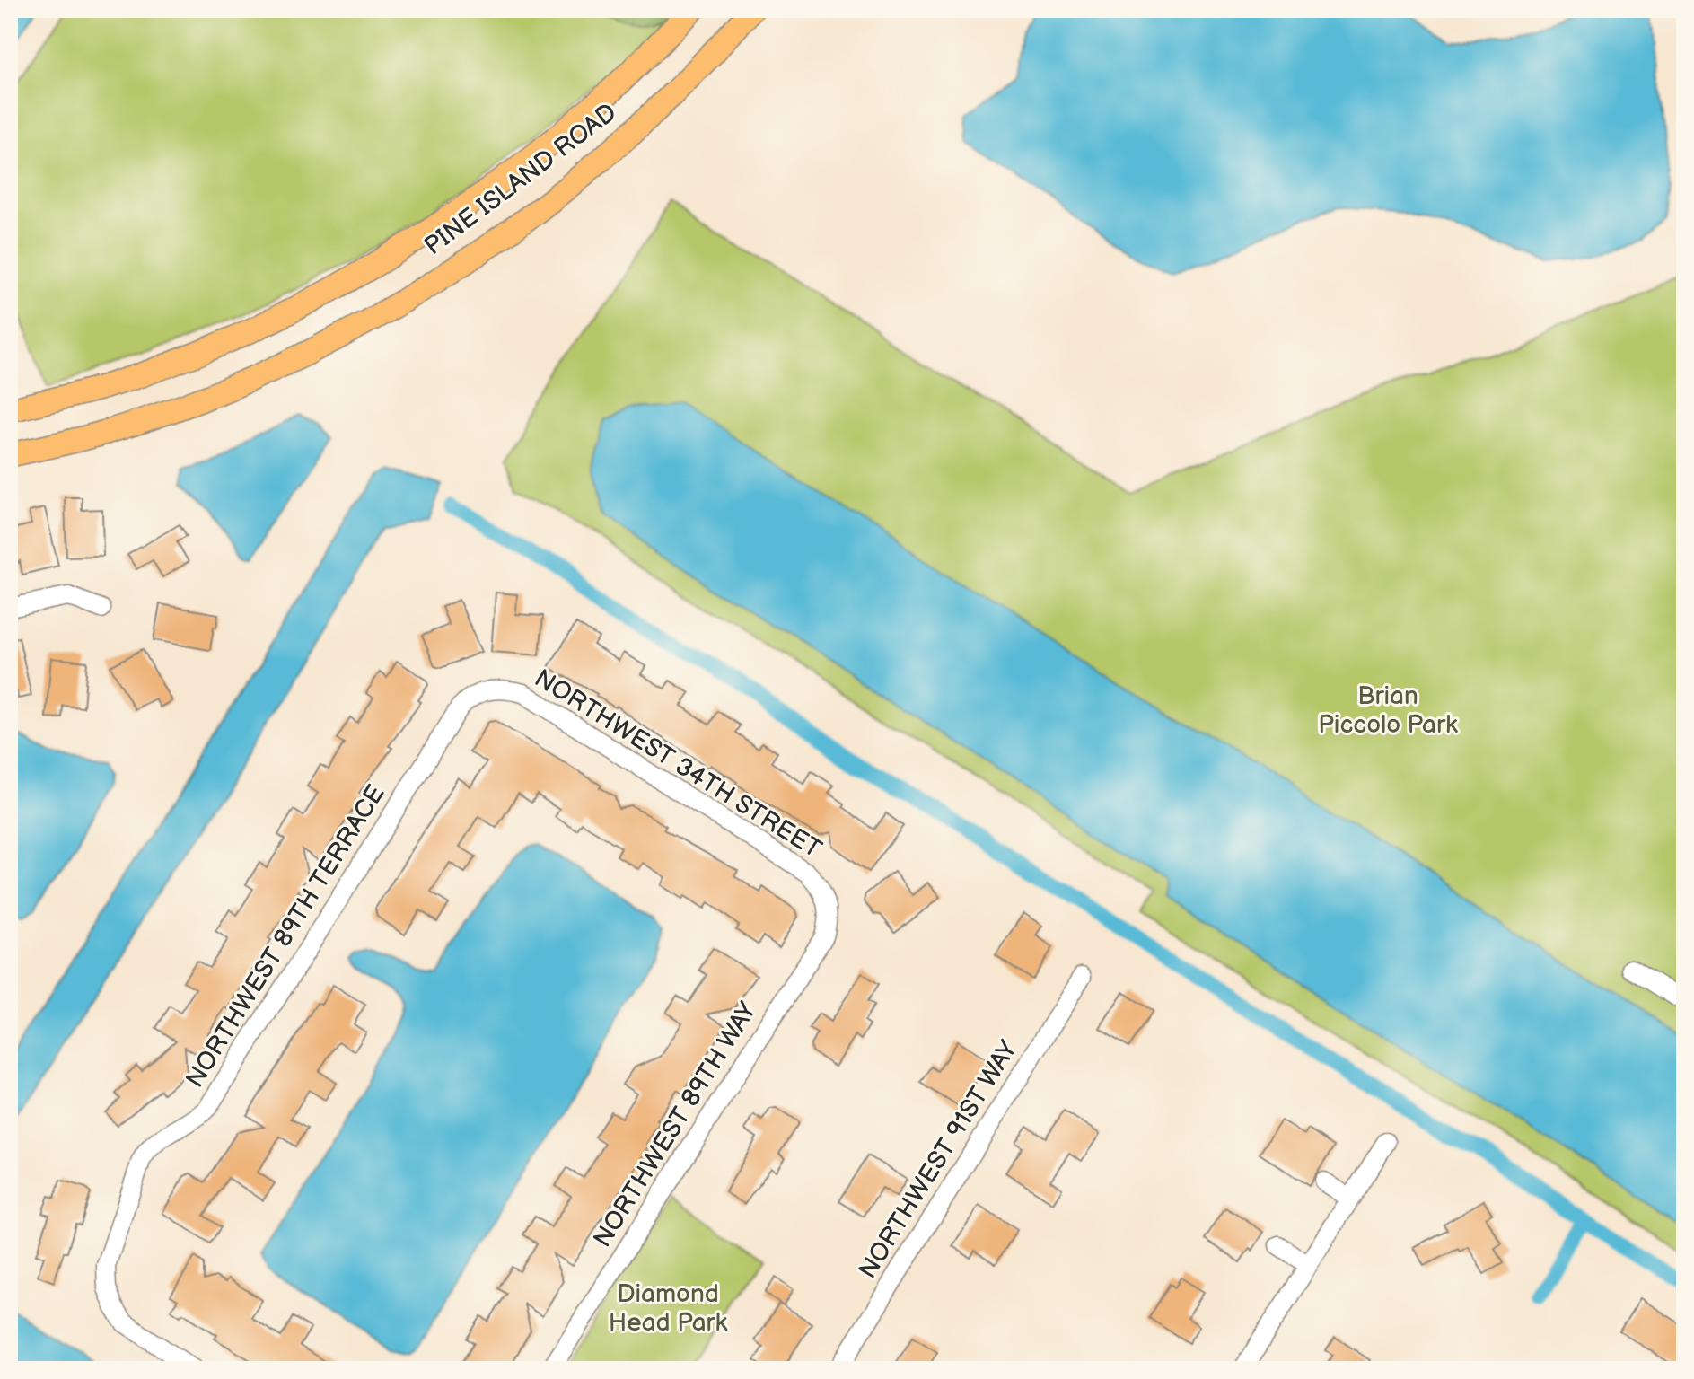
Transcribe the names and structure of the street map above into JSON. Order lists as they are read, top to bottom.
{
  "streets": {
    "main road": ["PINE ISLAND ROAD"],
    "street": [
      "NORTHWEST 34TH STREET",
      "NORTHWEST 89TH TERRACE",
      "NORTHWEST 89TH WAY",
      "NORTHWEST 91ST WAY"
    ]
  },
  "crossings": [
    ["NORTHWEST 34TH STREET", "NORTHWEST 89TH TERRACE"],
    ["NORTHWEST 34TH STREET", "NORTHWEST 89TH WAY"]
  ],
  "parks": ["Brian Piccolo Park", "Diamond Head Park"]
}
